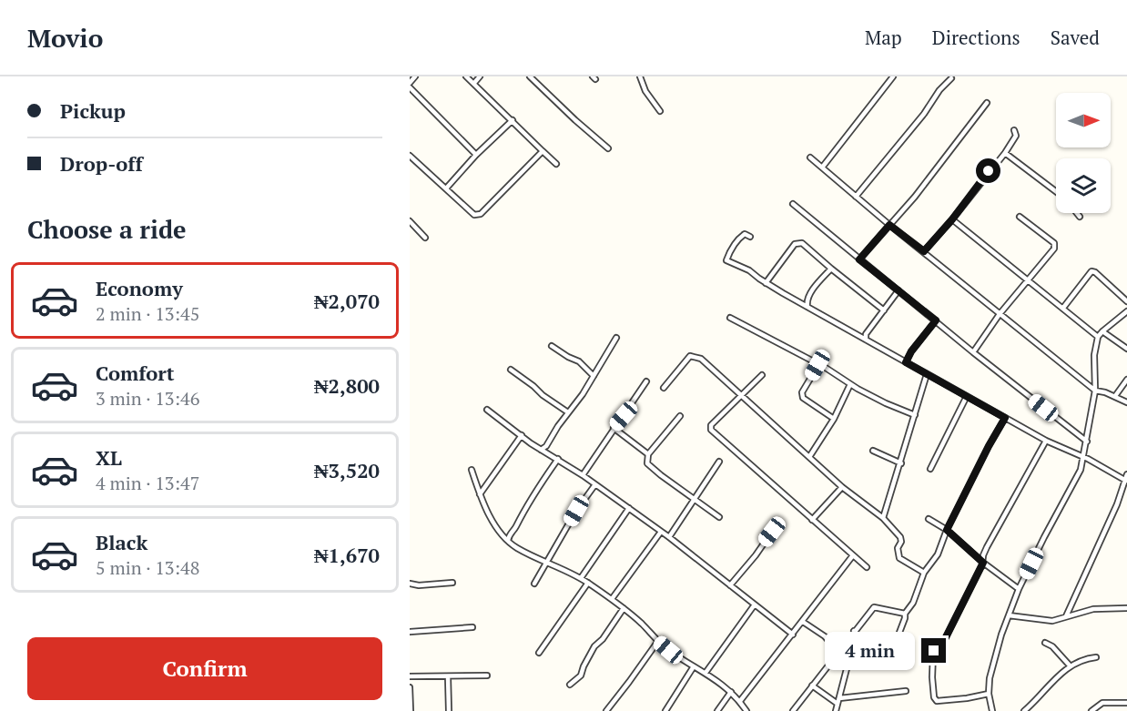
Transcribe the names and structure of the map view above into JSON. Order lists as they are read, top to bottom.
{
  "north": "right",
  "page": {
    "header": "Movio",
    "nav": ["Map", "Directions", "Saved"],
    "banner": ["Pickup", "Drop-off"],
    "heading": "Choose a ride",
    "list": [
      {
        "name": "Economy",
        "note": "2 min · 13:45",
        "value": "₦2,070"
      },
      {
        "name": "Comfort",
        "note": "3 min · 13:46",
        "value": "₦2,800"
      },
      {
        "name": "XL",
        "note": "4 min · 13:47",
        "value": "₦3,520"
      },
      {
        "name": "Black",
        "note": "5 min · 13:48",
        "value": "₦1,670"
      }
    ],
    "buttons": "Confirm",
    "bubble": "4 min"
  }
}
